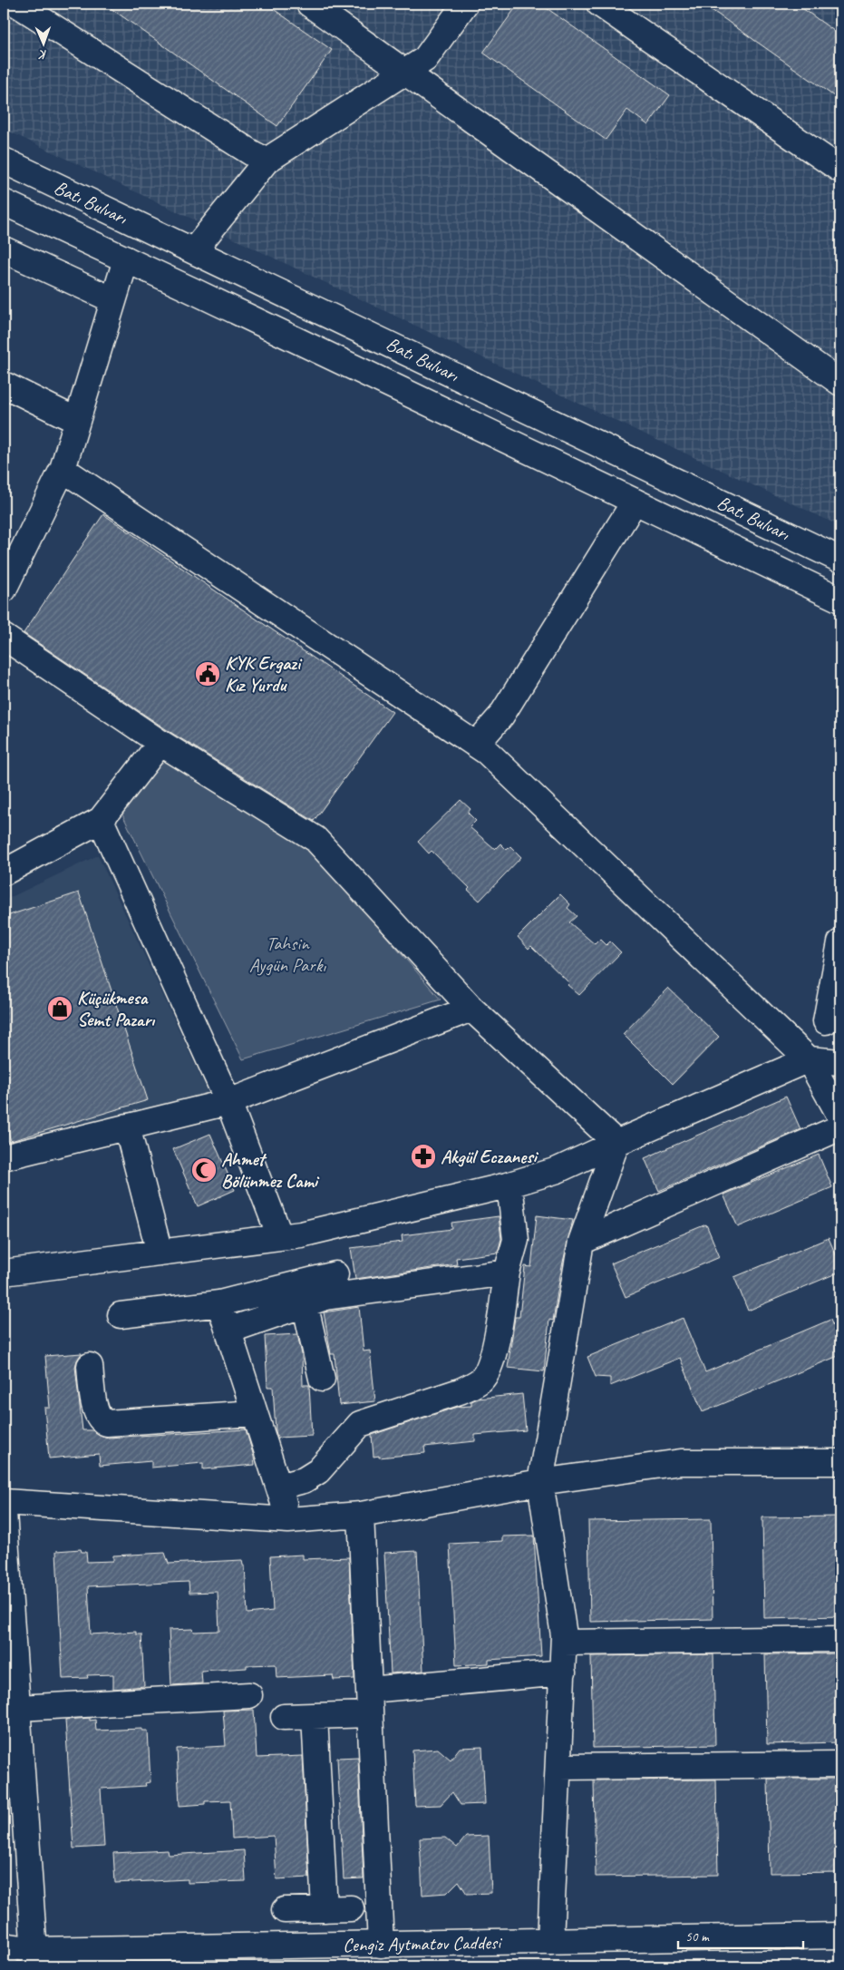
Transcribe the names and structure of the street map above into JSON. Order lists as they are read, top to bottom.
{
  "streets": {
    "street": ["Batı Bulvarı", "Cengiz Aytmatov Caddesi"]
  },
  "parks": ["Tahsin Aygün Parkı"],
  "places": {
    "public building": ["KYK Ergazi Kız Yurdu"],
    "shop": ["Küçükmesa Semt Pazarı"],
    "pharmacy": ["Akgül Eczanesi"],
    "mosque": ["Ahmet Bölünmez Cami"]
  },
  "scale_bar": "50 m",
  "north": "bottom"
}
